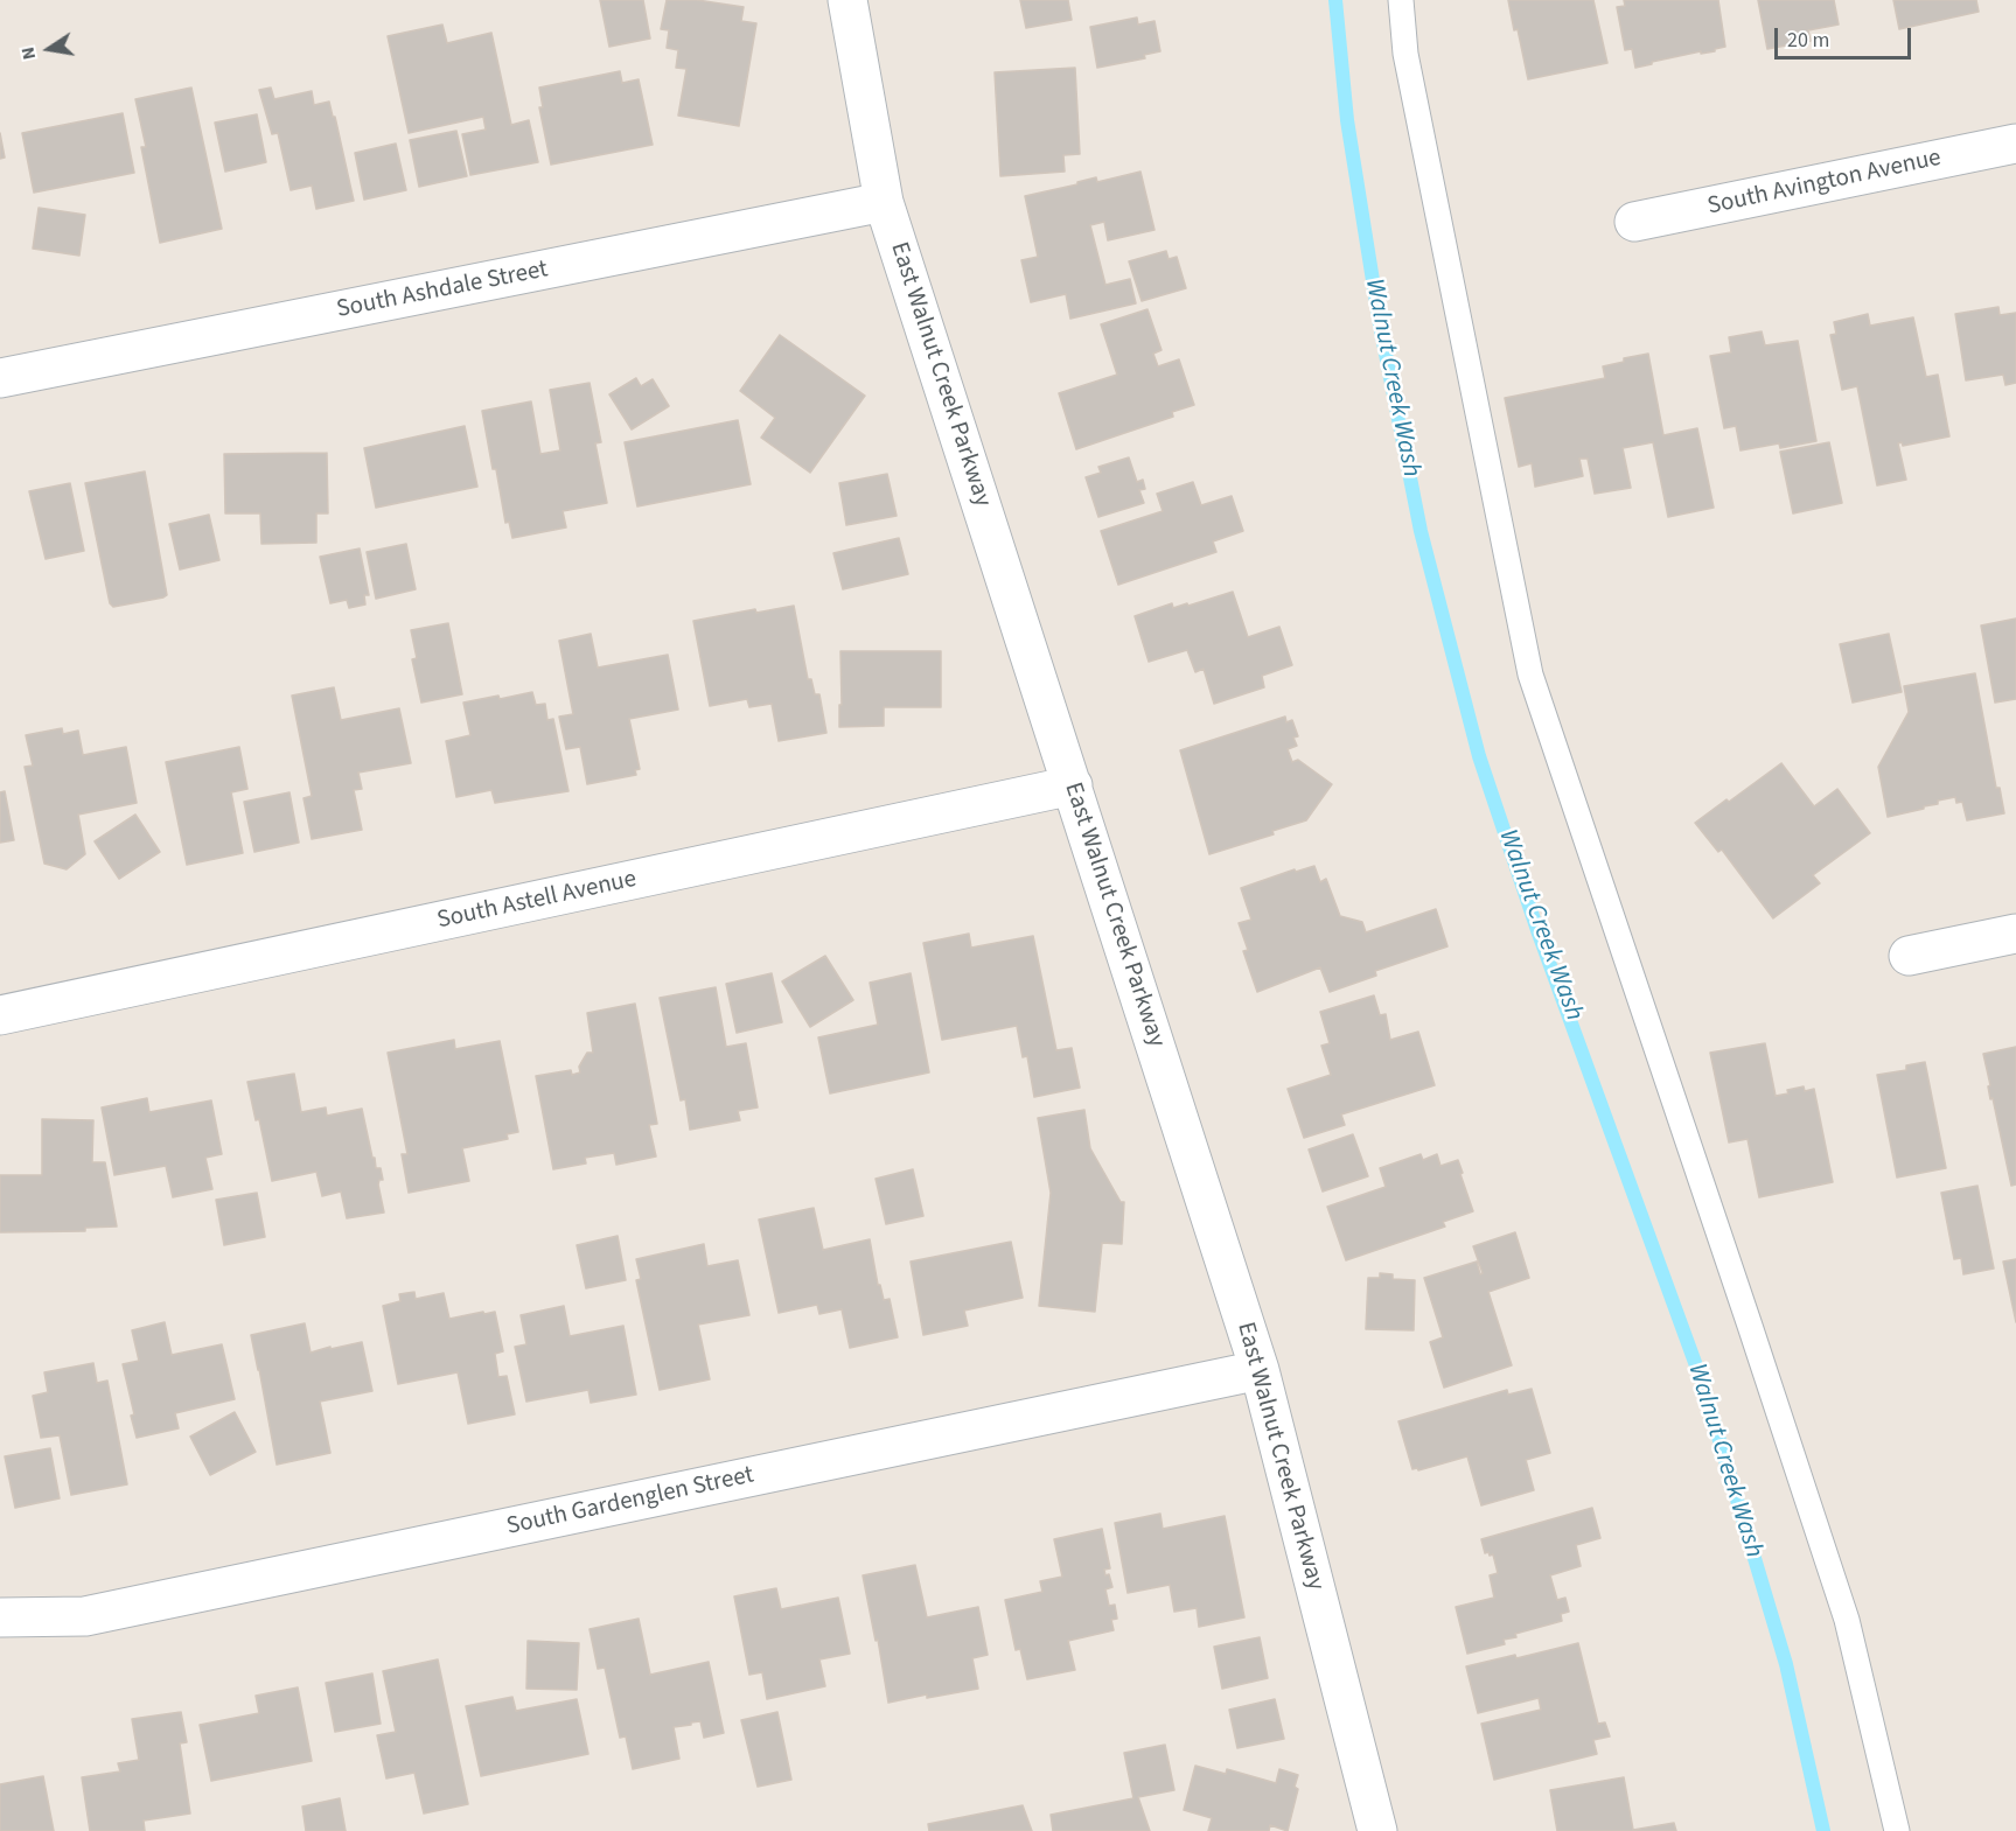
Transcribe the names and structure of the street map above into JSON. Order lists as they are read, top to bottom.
{
  "streets": {
    "street": [
      "South Avington Avenue",
      "South Ashdale Street",
      "East Walnut Creek Parkway",
      "South Astell Avenue",
      "South Gardenglen Street"
    ]
  },
  "crossings": [
    ["South Ashdale Street", "East Walnut Creek Parkway"],
    ["East Walnut Creek Parkway", "South Astell Avenue"],
    ["East Walnut Creek Parkway", "South Gardenglen Street"]
  ],
  "water": ["Walnut Creek Wash"],
  "scale_bar": "20 m",
  "north": "left"
}
